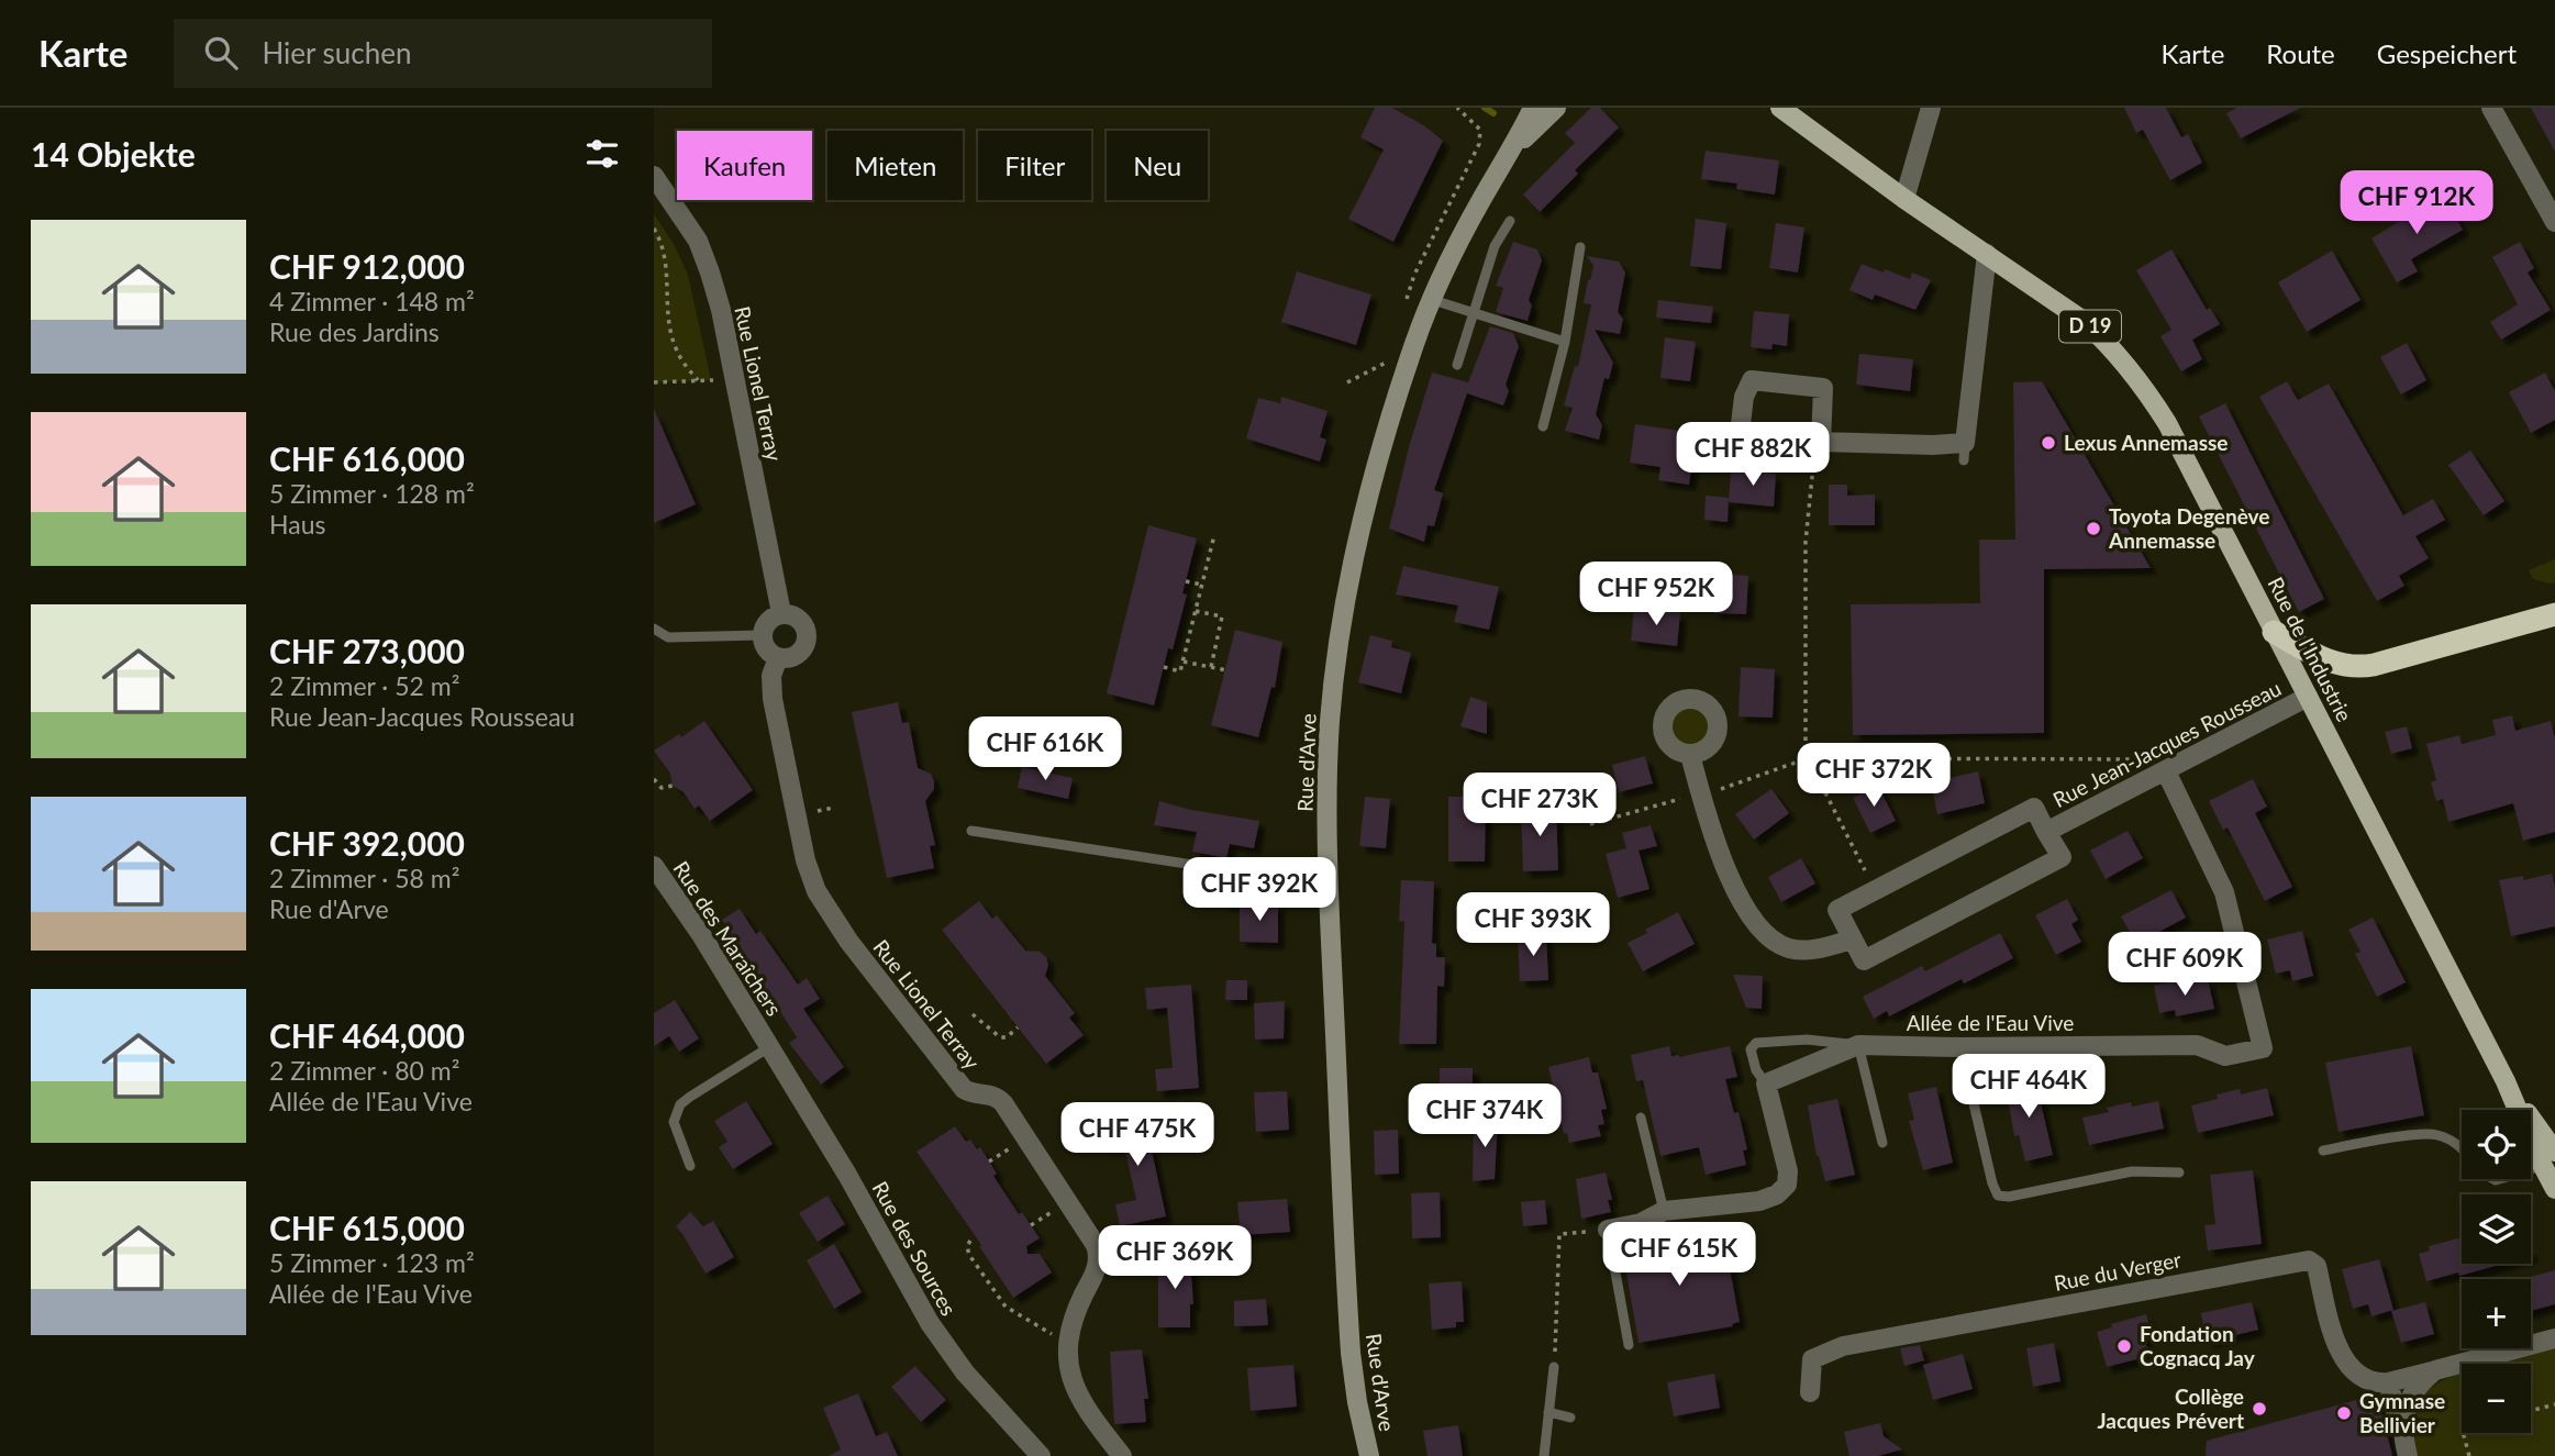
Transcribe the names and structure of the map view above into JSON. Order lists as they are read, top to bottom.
{
  "streets": {
    "main road": ["D 19", "Rue de l'Industrie", "Rue d'Arve"],
    "street": [
      "Rue Lionel Terray",
      "Rue Jean-Jacques Rousseau",
      "Rue des Maraîchers",
      "Allée de l'Eau Vive",
      "Rue des Sources",
      "Rue du Verger"
    ]
  },
  "crossings": [
    ["Rue de l'Industrie", "Rue Jean-Jacques Rousseau"],
    ["Rue Jean-Jacques Rousseau", "Allée de l'Eau Vive"],
    ["Rue des Maraîchers", "Rue des Sources"]
  ],
  "places": [
    "Lexus Annemasse",
    "Toyota Degenève Annemasse",
    "Fondation Cognacq Jay",
    "Collège Jacques Prévert",
    "Gymnase Bellivier"
  ],
  "page": {
    "header": "Karte",
    "search": "Hier suchen",
    "nav": ["Karte", "Route", "Gespeichert"],
    "heading": "14 Objekte",
    "chip": [
      "Kaufen",
      "Mieten",
      "Filter",
      "Neu"
    ],
    "price": [
      "CHF 912K",
      "CHF 882K",
      "CHF 952K",
      "CHF 616K",
      "CHF 372K",
      "CHF 273K",
      "CHF 392K",
      "CHF 393K",
      "CHF 609K",
      "CHF 464K",
      "CHF 374K",
      "CHF 475K",
      "CHF 615K",
      "CHF 369K"
    ],
    "list": [
      {
        "name": "CHF 912,000",
        "note": "4 Zimmer · 148 m² · Rue des Jardins"
      },
      {
        "name": "CHF 616,000",
        "note": "5 Zimmer · 128 m² · Haus"
      },
      {
        "name": "CHF 273,000",
        "note": "2 Zimmer · 52 m² · Rue Jean-Jacques Rousseau"
      },
      {
        "name": "CHF 392,000",
        "note": "2 Zimmer · 58 m² · Rue d'Arve"
      },
      {
        "name": "CHF 464,000",
        "note": "2 Zimmer · 80 m² · Allée de l'Eau Vive"
      },
      {
        "name": "CHF 615,000",
        "note": "5 Zimmer · 123 m² · Allée de l'Eau Vive"
      }
    ],
    "map_buttons": ["+", "−"]
  }
}
